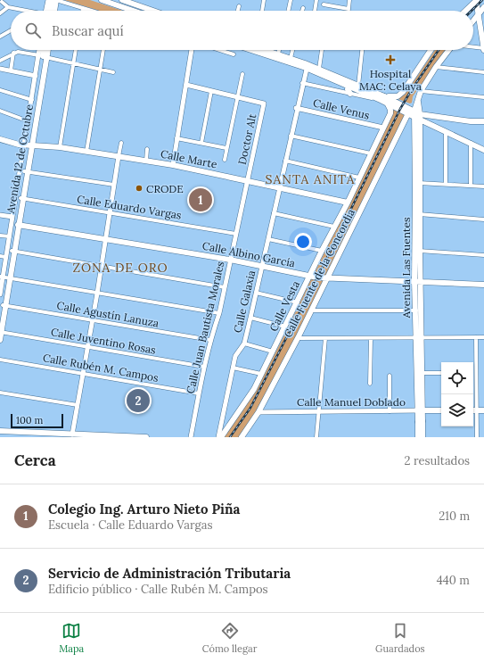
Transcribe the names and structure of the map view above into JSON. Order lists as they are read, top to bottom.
{
  "streets": {
    "main road": [
      "Avenida 12 de Octubre",
      "Calle Marte",
      "Calle Albino García",
      "Avenida Las Fuentes",
      "Calle Fuente de la Concordia",
      "Calle Vesta",
      "Calle Manuel Doblado"
    ],
    "street": [
      "Calle Venus",
      "Doctor Alt",
      "Calle Eduardo Vargas",
      "Calle Galaxia",
      "Calle Agustín Lanuza",
      "Calle Juan Bautista Morales",
      "Calle Juventino Rosas",
      "Calle Rubén M. Campos"
    ]
  },
  "crossings": [
    ["Calle Venus", "Calle Galaxia"],
    ["Calle Venus", "Calle Vesta"],
    ["Doctor Alt", "Calle Marte"],
    ["Doctor Alt", "Calle Juan Bautista Morales"],
    ["Avenida 12 de Octubre", "Calle Marte"],
    ["Avenida 12 de Octubre", "Calle Eduardo Vargas"],
    ["Avenida 12 de Octubre", "Calle Albino García"],
    ["Avenida 12 de Octubre", "Calle Agustín Lanuza"],
    ["Avenida 12 de Octubre", "Calle Juventino Rosas"],
    ["Calle Marte", "Calle Galaxia"],
    ["Calle Marte", "Calle Vesta"],
    ["Calle Marte", "Calle Juan Bautista Morales"],
    ["Calle Eduardo Vargas", "Calle Juan Bautista Morales"],
    ["Calle Albino García", "Avenida Las Fuentes"],
    ["Calle Albino García", "Calle Fuente de la Concordia"],
    ["Calle Albino García", "Calle Galaxia"],
    ["Calle Albino García", "Calle Vesta"],
    ["Calle Albino García", "Calle Juan Bautista Morales"],
    ["Avenida Las Fuentes", "Calle Manuel Doblado"],
    ["Calle Fuente de la Concordia", "Calle Manuel Doblado"],
    ["Calle Agustín Lanuza", "Calle Juan Bautista Morales"],
    ["Calle Juan Bautista Morales", "Calle Juventino Rosas"],
    ["Calle Juan Bautista Morales", "Calle Rubén M. Campos"]
  ],
  "districts": ["SANTA ANITA", "ZONA DE ORO"],
  "places": {
    "health": ["Hospital MAC: Celaya"],
    "other": ["CRODE"]
  },
  "scale_bar": "100 m",
  "page": {
    "search": "Buscar aquí",
    "pins": ["1", "2"],
    "scale": "100 m",
    "heading": ["Cerca", "2 resultados"],
    "list": [
      {
        "mark": "1",
        "name": "Colegio Ing. Arturo Nieto Piña",
        "note": "Escuela · Calle Eduardo Vargas",
        "value": "210 m"
      },
      {
        "mark": "2",
        "name": "Servicio de Administración Tributaria",
        "note": "Edificio público · Calle Rubén M. Campos",
        "value": "440 m"
      }
    ],
    "nav": ["Mapa", "Cómo llegar", "Guardados"]
  }
}
